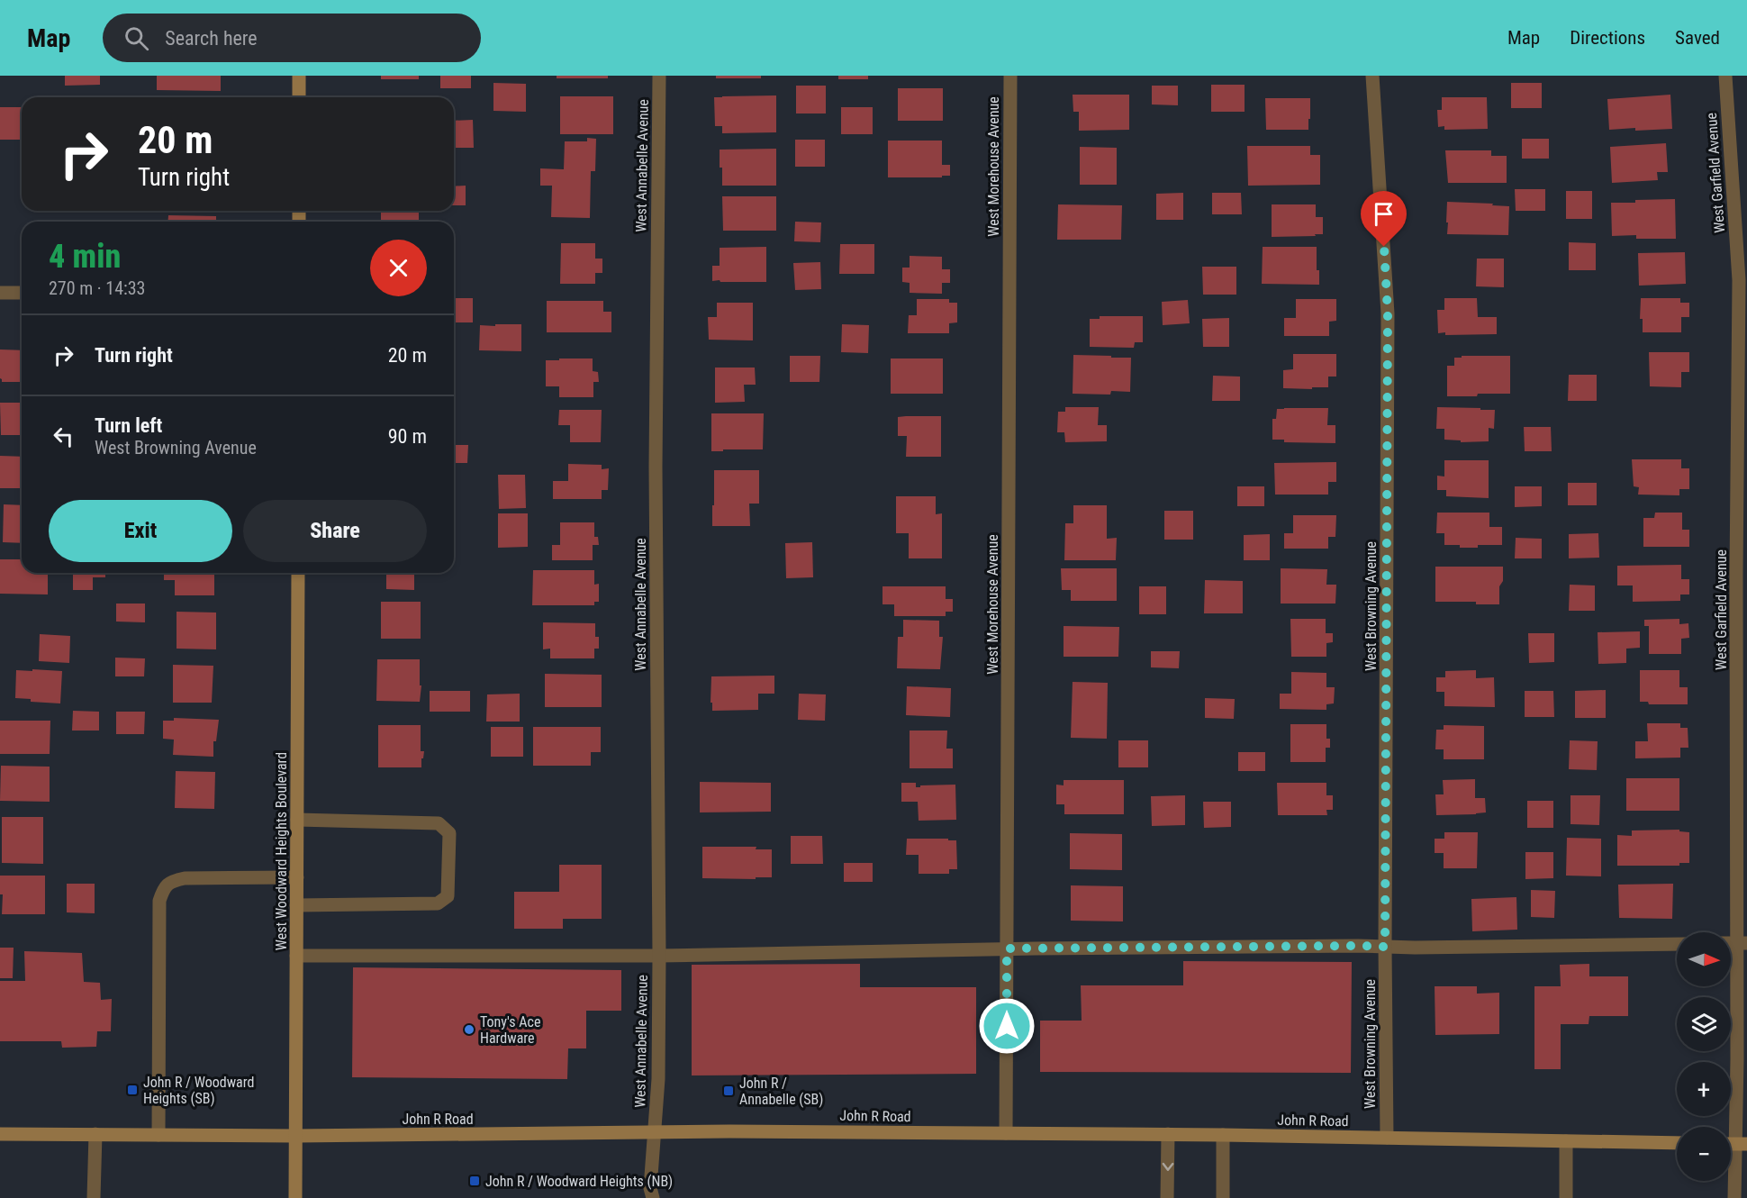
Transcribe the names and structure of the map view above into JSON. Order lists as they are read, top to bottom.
{
  "streets": {
    "main road": ["West Woodward Heights Boulevard", "John R Road"],
    "street": [
      "West Annabelle Avenue",
      "West Morehouse Avenue",
      "West Garfield Avenue",
      "West Browning Avenue"
    ]
  },
  "crossings": [
    ["West Annabelle Avenue", "John R Road"],
    ["West Morehouse Avenue", "John R Road"],
    ["West Browning Avenue", "John R Road"],
    ["West Woodward Heights Boulevard", "John R Road"]
  ],
  "places": {
    "other": ["Tony's Ace Hardware"],
    "transit": ["John R / Woodward Heights (SB)", "John R / Annabelle (SB)", "John R / Woodward Heights (NB)"]
  },
  "north": "right",
  "page": {
    "header": "Map",
    "search": "Search here",
    "nav": ["Map", "Directions", "Saved"],
    "turn": ["20 m", "Turn right"],
    "heading": ["4 min", "270 m · 14:33"],
    "list": [
      {
        "name": "Turn right",
        "value": "20 m"
      },
      {
        "name": "Turn left",
        "note": "West Browning Avenue",
        "value": "90 m"
      }
    ],
    "buttons": ["Exit", "Share"],
    "map_buttons": ["+", "−"]
  }
}
